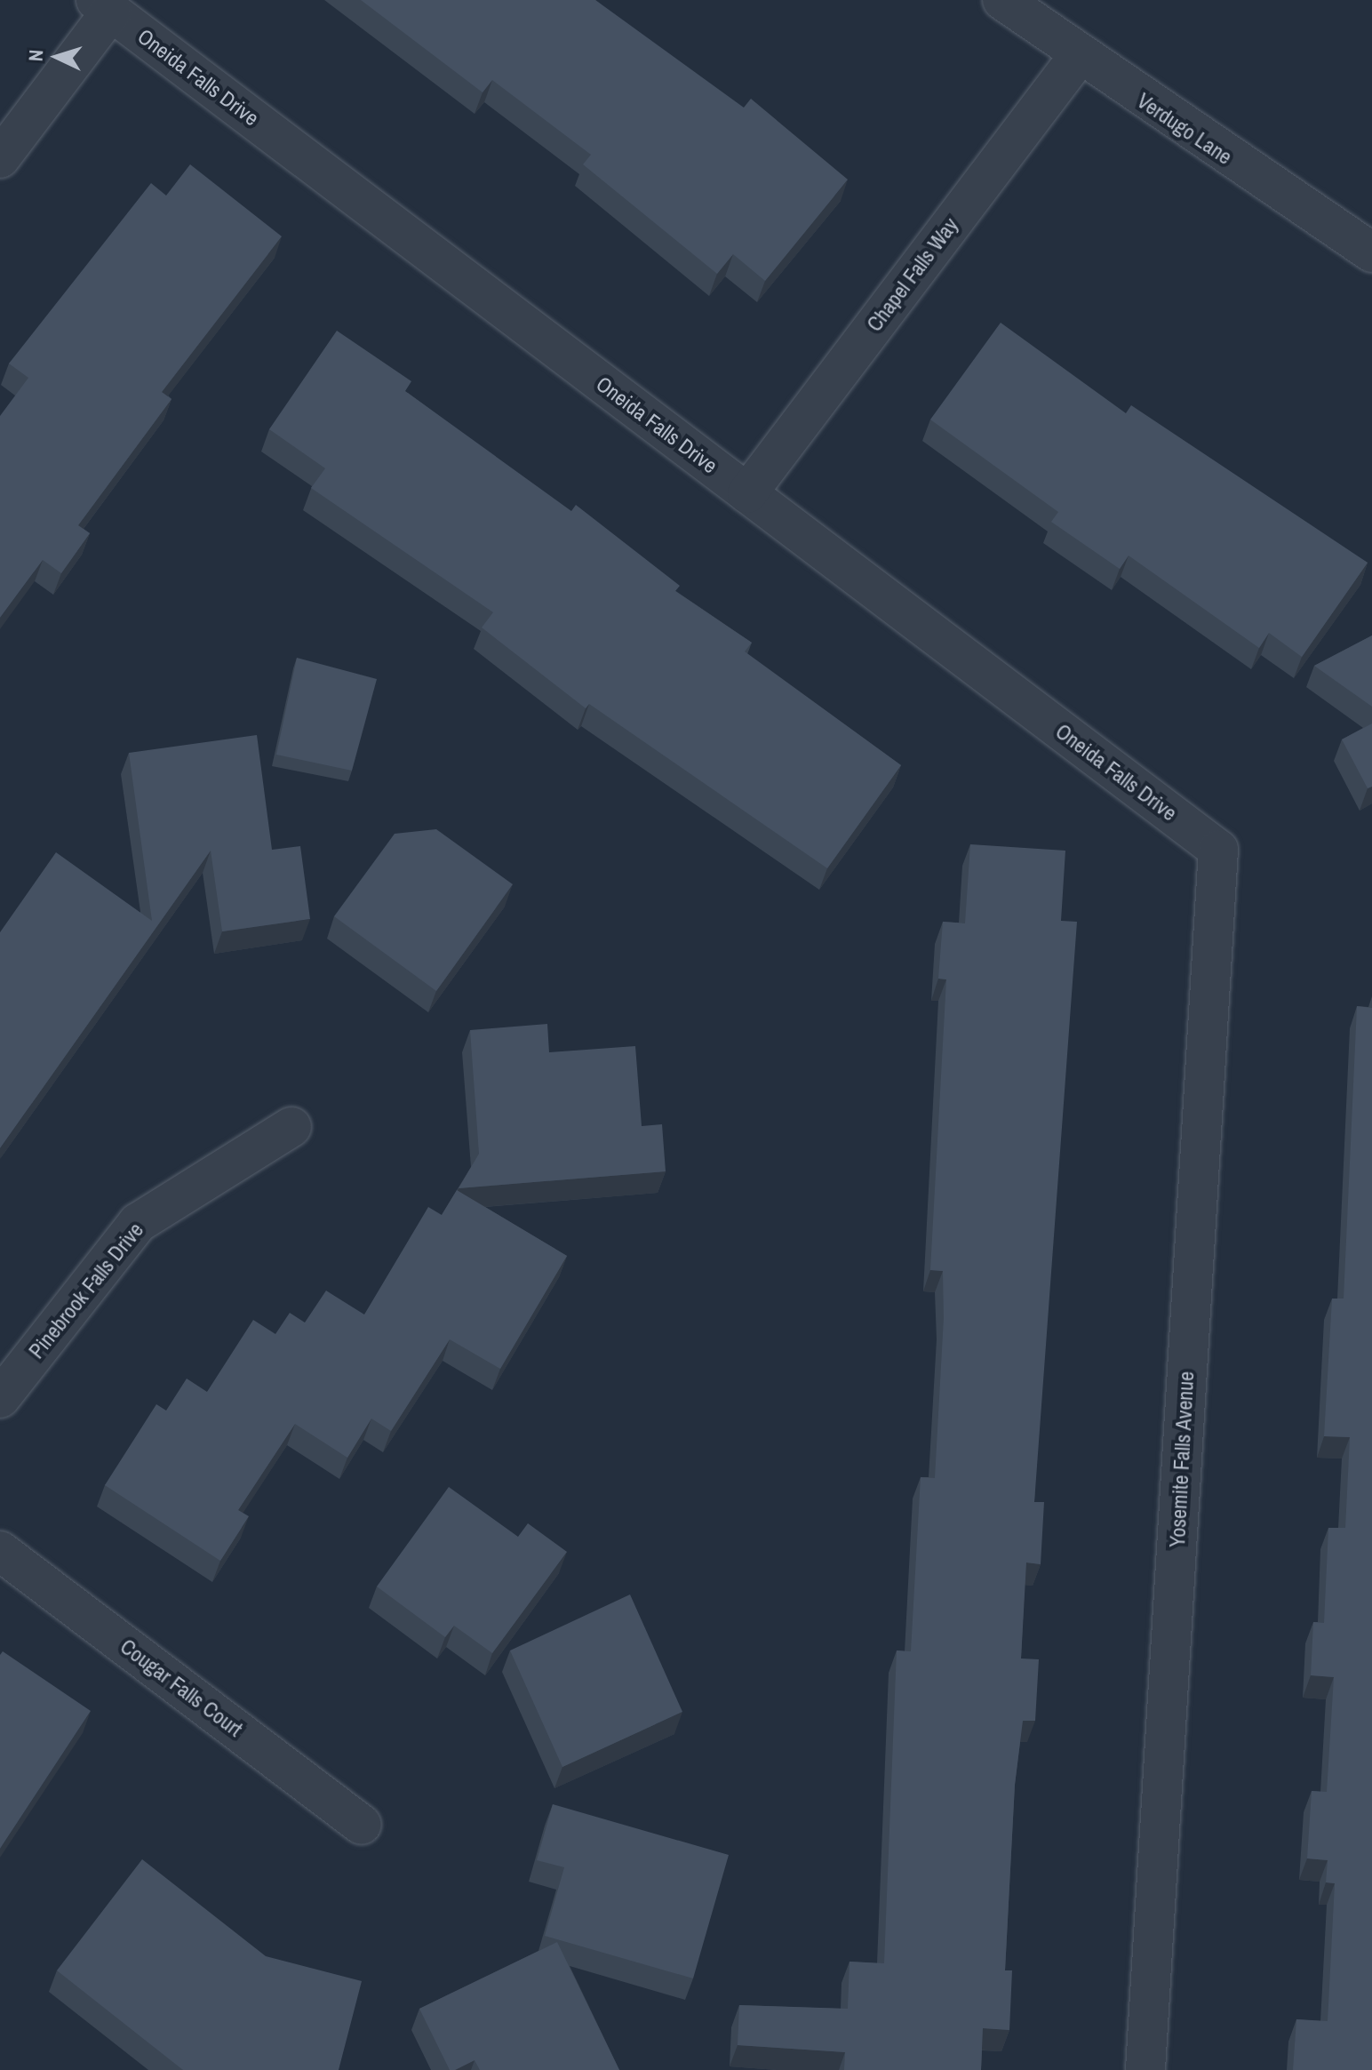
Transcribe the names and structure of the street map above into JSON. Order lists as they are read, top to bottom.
{
  "streets": {
    "street": [
      "Oneida Falls Drive",
      "Verdugo Lane",
      "Chapel Falls Way",
      "Pinebrook Falls Drive",
      "Yosemite Falls Avenue",
      "Cougar Falls Court"
    ]
  },
  "crossings": [
    ["Oneida Falls Drive", "Chapel Falls Way"],
    ["Oneida Falls Drive", "Yosemite Falls Avenue"],
    ["Verdugo Lane", "Chapel Falls Way"]
  ],
  "north": "left"
}
